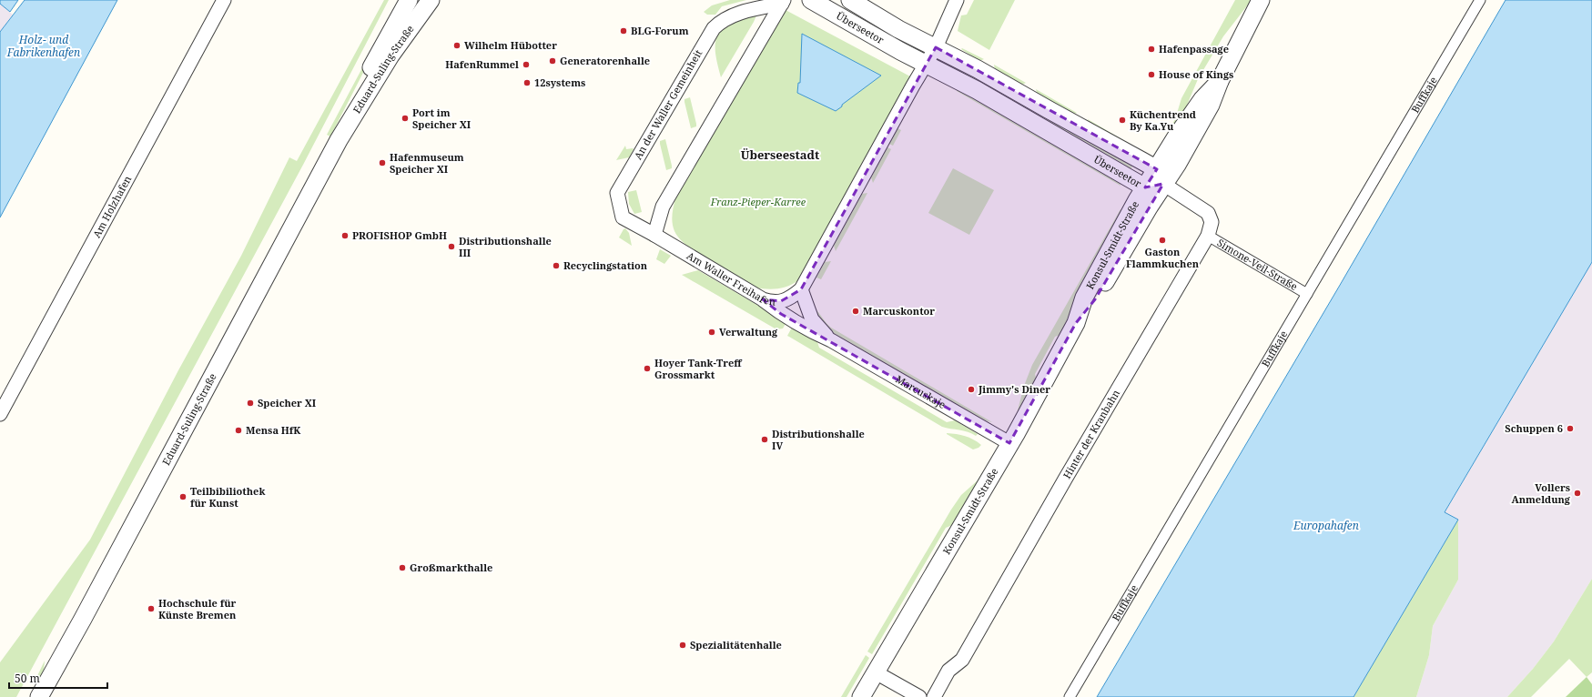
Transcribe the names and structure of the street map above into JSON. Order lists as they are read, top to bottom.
{
  "streets": {
    "street": [
      "Überseetor",
      "Eduard-Suling-Straße",
      "Buffkaje",
      "An der Waller Gemeinheit",
      "Am Holzhafen",
      "Konsul-Smidt-Straße",
      "Simone-Veil-Straße",
      "Am Waller Freihafen",
      "Marcuskaje",
      "Hinter der Kranbahn"
    ]
  },
  "crossings": [
    ["Überseetor", "Konsul-Smidt-Straße"],
    ["Überseetor", "Am Waller Freihafen"],
    ["Überseetor", "Hinter der Kranbahn"],
    ["Buffkaje", "Simone-Veil-Straße"],
    ["An der Waller Gemeinheit", "Am Waller Freihafen"],
    ["Konsul-Smidt-Straße", "Marcuskaje"],
    ["Konsul-Smidt-Straße", "Hinter der Kranbahn"],
    ["Simone-Veil-Straße", "Hinter der Kranbahn"],
    ["Am Waller Freihafen", "Marcuskaje"]
  ],
  "districts": ["Überseestadt"],
  "water": ["Holz- und Fabrikenhafen", "Europahafen"],
  "parks": ["Franz-Pieper-Karree"],
  "places": [
    "BLG-Forum",
    "Wilhelm Hübotter",
    "Hafenpassage",
    "Generatorenhalle",
    "HafenRummel",
    "House of Kings",
    "12systems",
    "Port im Speicher XI",
    "Küchentrend By Ka.Yu",
    "Hafenmuseum Speicher XI",
    "PROFISHOP GmbH",
    "Gaston Flammkuchen",
    "Distributionshalle III",
    "Recyclingstation",
    "Marcuskontor",
    "Verwaltung",
    "Hoyer Tank-Treff Grossmarkt",
    "Jimmy's Diner",
    "Speicher XI",
    "Schuppen 6",
    "Mensa HfK",
    "Distributionshalle IV",
    "Vollers Anmeldung",
    "Teilbibiliothek für Kunst",
    "Großmarkthalle",
    "Hochschule für Künste Bremen",
    "Spezialitätenhalle"
  ],
  "scale_bar": "50 m"
}
